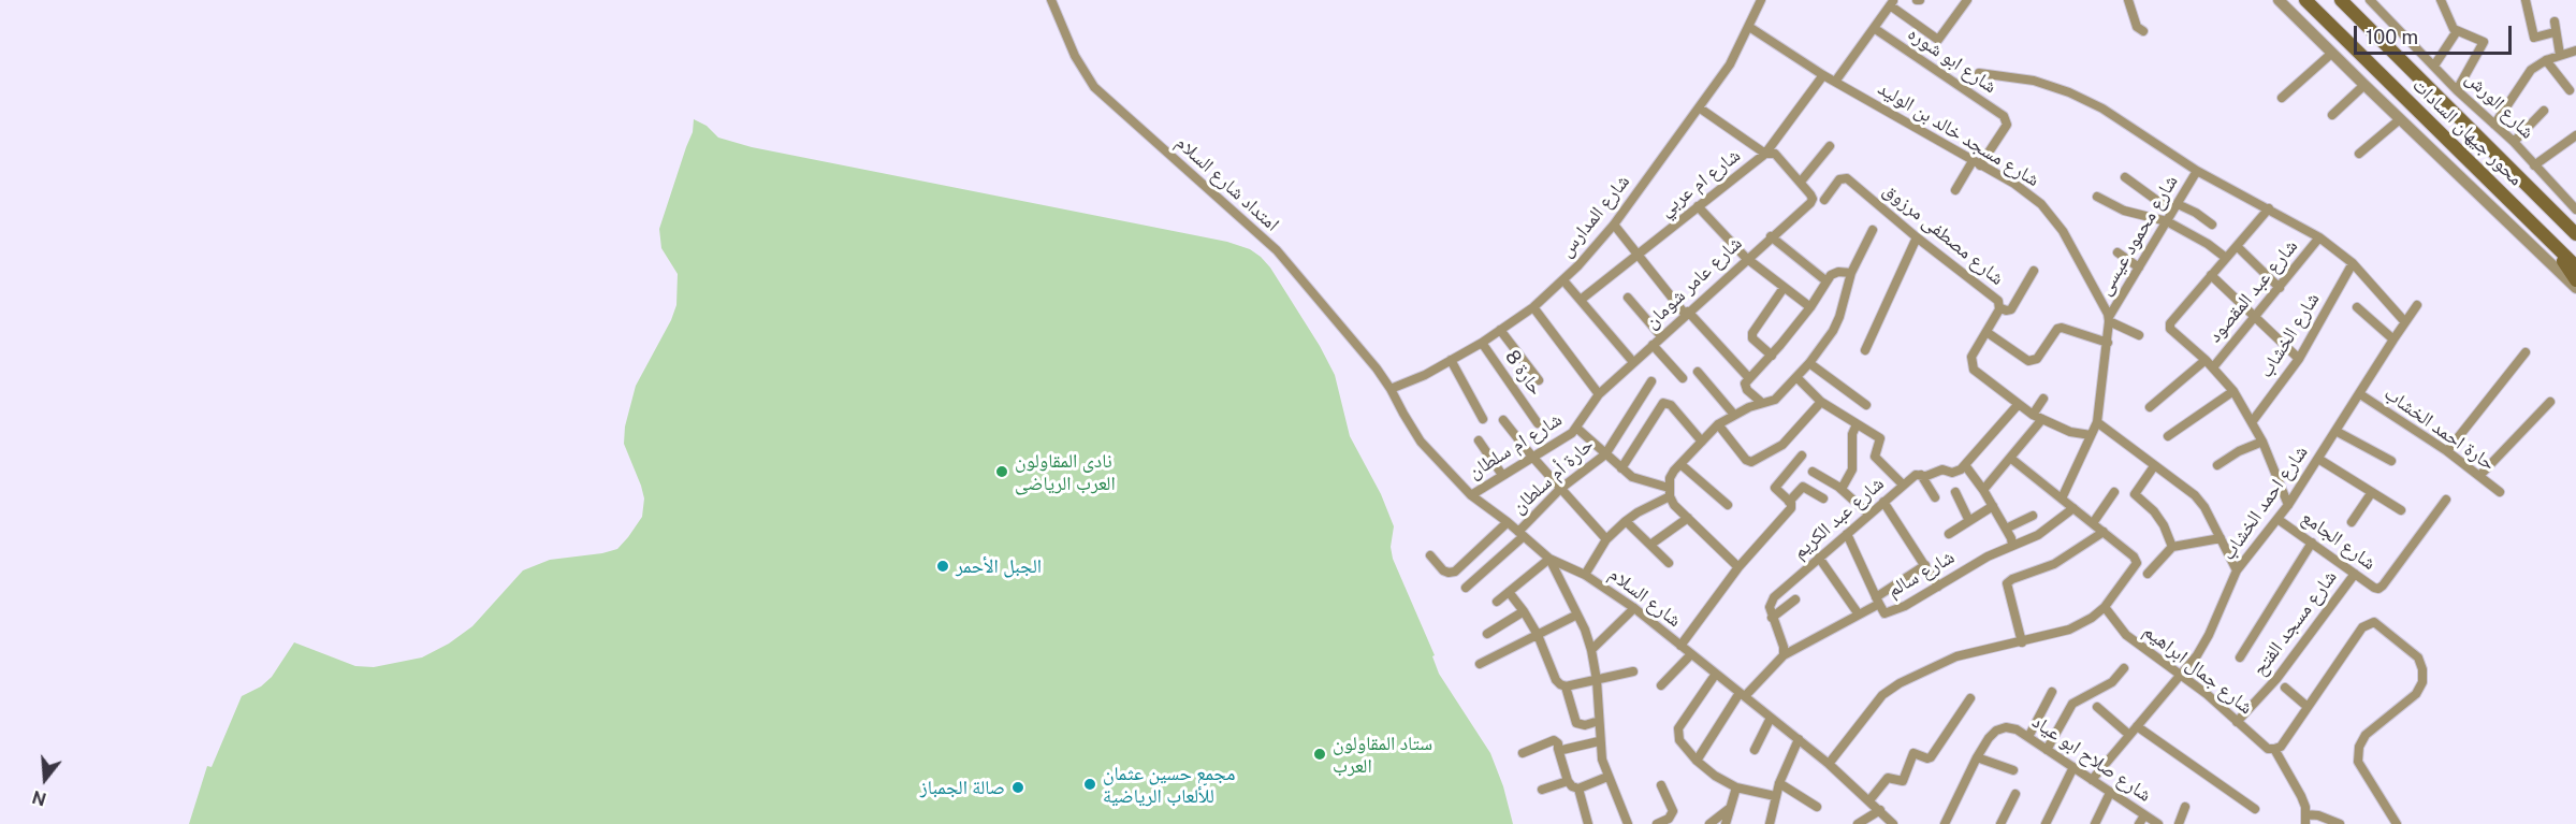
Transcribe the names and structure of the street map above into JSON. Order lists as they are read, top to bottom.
{
  "streets": {
    "main road": ["محور جيهان السادات"],
    "street": [
      "شارع ابو شوره",
      "شارع الورش",
      "شارع مسجد خالد بن الوليد",
      "شارع ام عربي",
      "امتداد شارع السلام",
      "شارع المدارس",
      "شارع مصطفى مرزوق",
      "شارع محمود عيسى",
      "شارع عامر شومان",
      "شارع عبد المقصود",
      "شارع الخشاب",
      "حارة 8",
      "حارة احمد الخشاب",
      "شارع ام سلطان",
      "حارة أم سلطان",
      "شارع احمد الخشاب",
      "شارع عبد الكريم",
      "شارع الجامع",
      "شارع سالم",
      "شارع السلام",
      "شارع مسجد الفتح",
      "شارع جمال ابراهيم",
      "شارع صلاح ابو عياد"
    ]
  },
  "crossings": [
    ["شارع ابو شوره", "شارع مسجد خالد بن الوليد"],
    ["شارع مسجد خالد بن الوليد", "شارع ام عربي"],
    ["شارع مسجد خالد بن الوليد", "شارع المدارس"],
    ["شارع مسجد خالد بن الوليد", "شارع محمود عيسى"],
    ["امتداد شارع السلام", "شارع المدارس"],
    ["امتداد شارع السلام", "شارع السلام"],
    ["شارع المدارس", "حارة 8"],
    ["شارع المدارس", "شارع السلام"],
    ["شارع عامر شومان", "شارع ام سلطان"],
    ["حارة احمد الخشاب", "شارع احمد الخشاب"],
    ["شارع ام سلطان", "شارع السلام"],
    ["حارة أم سلطان", "شارع السلام"],
    ["شارع احمد الخشاب", "شارع الجامع"],
    ["شارع احمد الخشاب", "شارع جمال ابراهيم"],
    ["شارع احمد الخشاب", "شارع صلاح ابو عياد"],
    ["شارع الجامع", "شارع مسجد الفتح"],
    ["شارع مسجد الفتح", "شارع جمال ابراهيم"]
  ],
  "places": [
    "نادى المقاولون العرب الرياضى",
    "الجبل الأحمر",
    "ستاد المقاولون العرب",
    "مجمع حسين عثمان للألعاب الرياضية",
    "صالة الجمباز"
  ],
  "scale_bar": "100 m",
  "north": "bottom"
}
